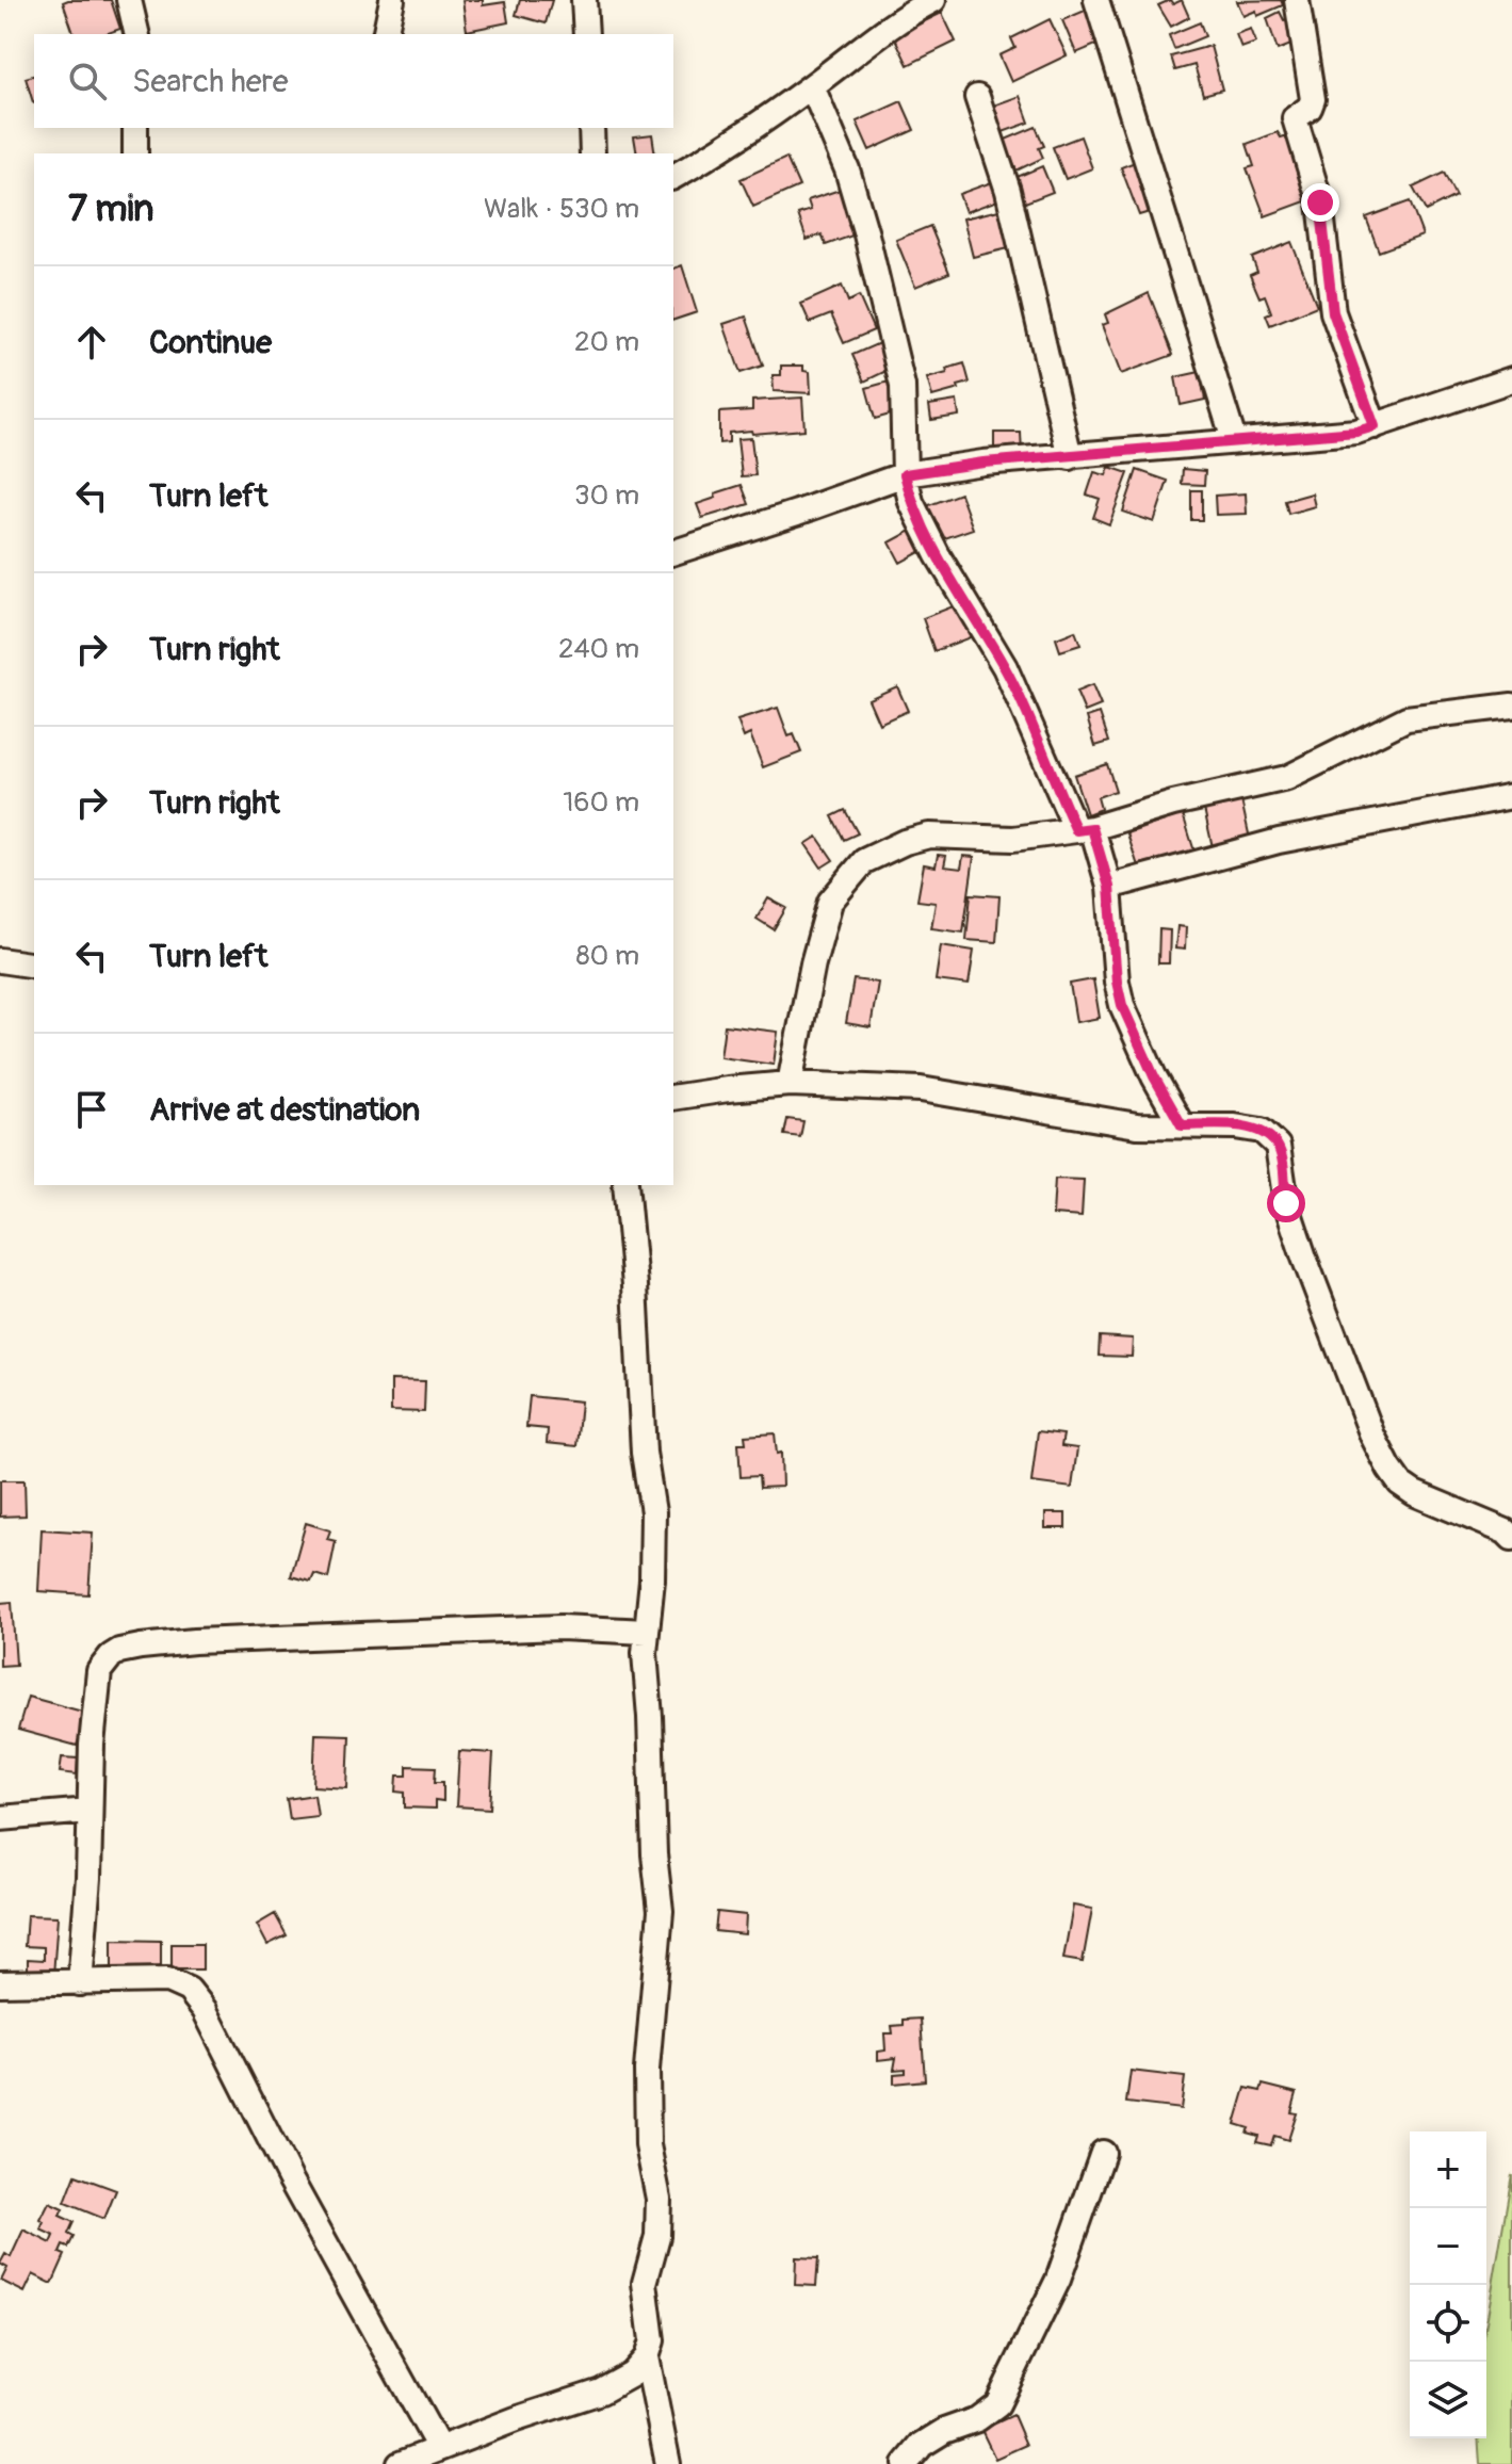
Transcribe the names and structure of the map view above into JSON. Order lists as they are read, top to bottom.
{
  "page": {
    "search": "Search here",
    "heading": ["7 min", "Walk · 530 m"],
    "list": [
      ["Continue", "20 m"],
      ["Turn left", "30 m"],
      ["Turn right", "240 m"],
      ["Turn right", "160 m"],
      ["Turn left", "80 m"],
      "Arrive at destination"
    ],
    "map_buttons": ["+", "−"]
  }
}
